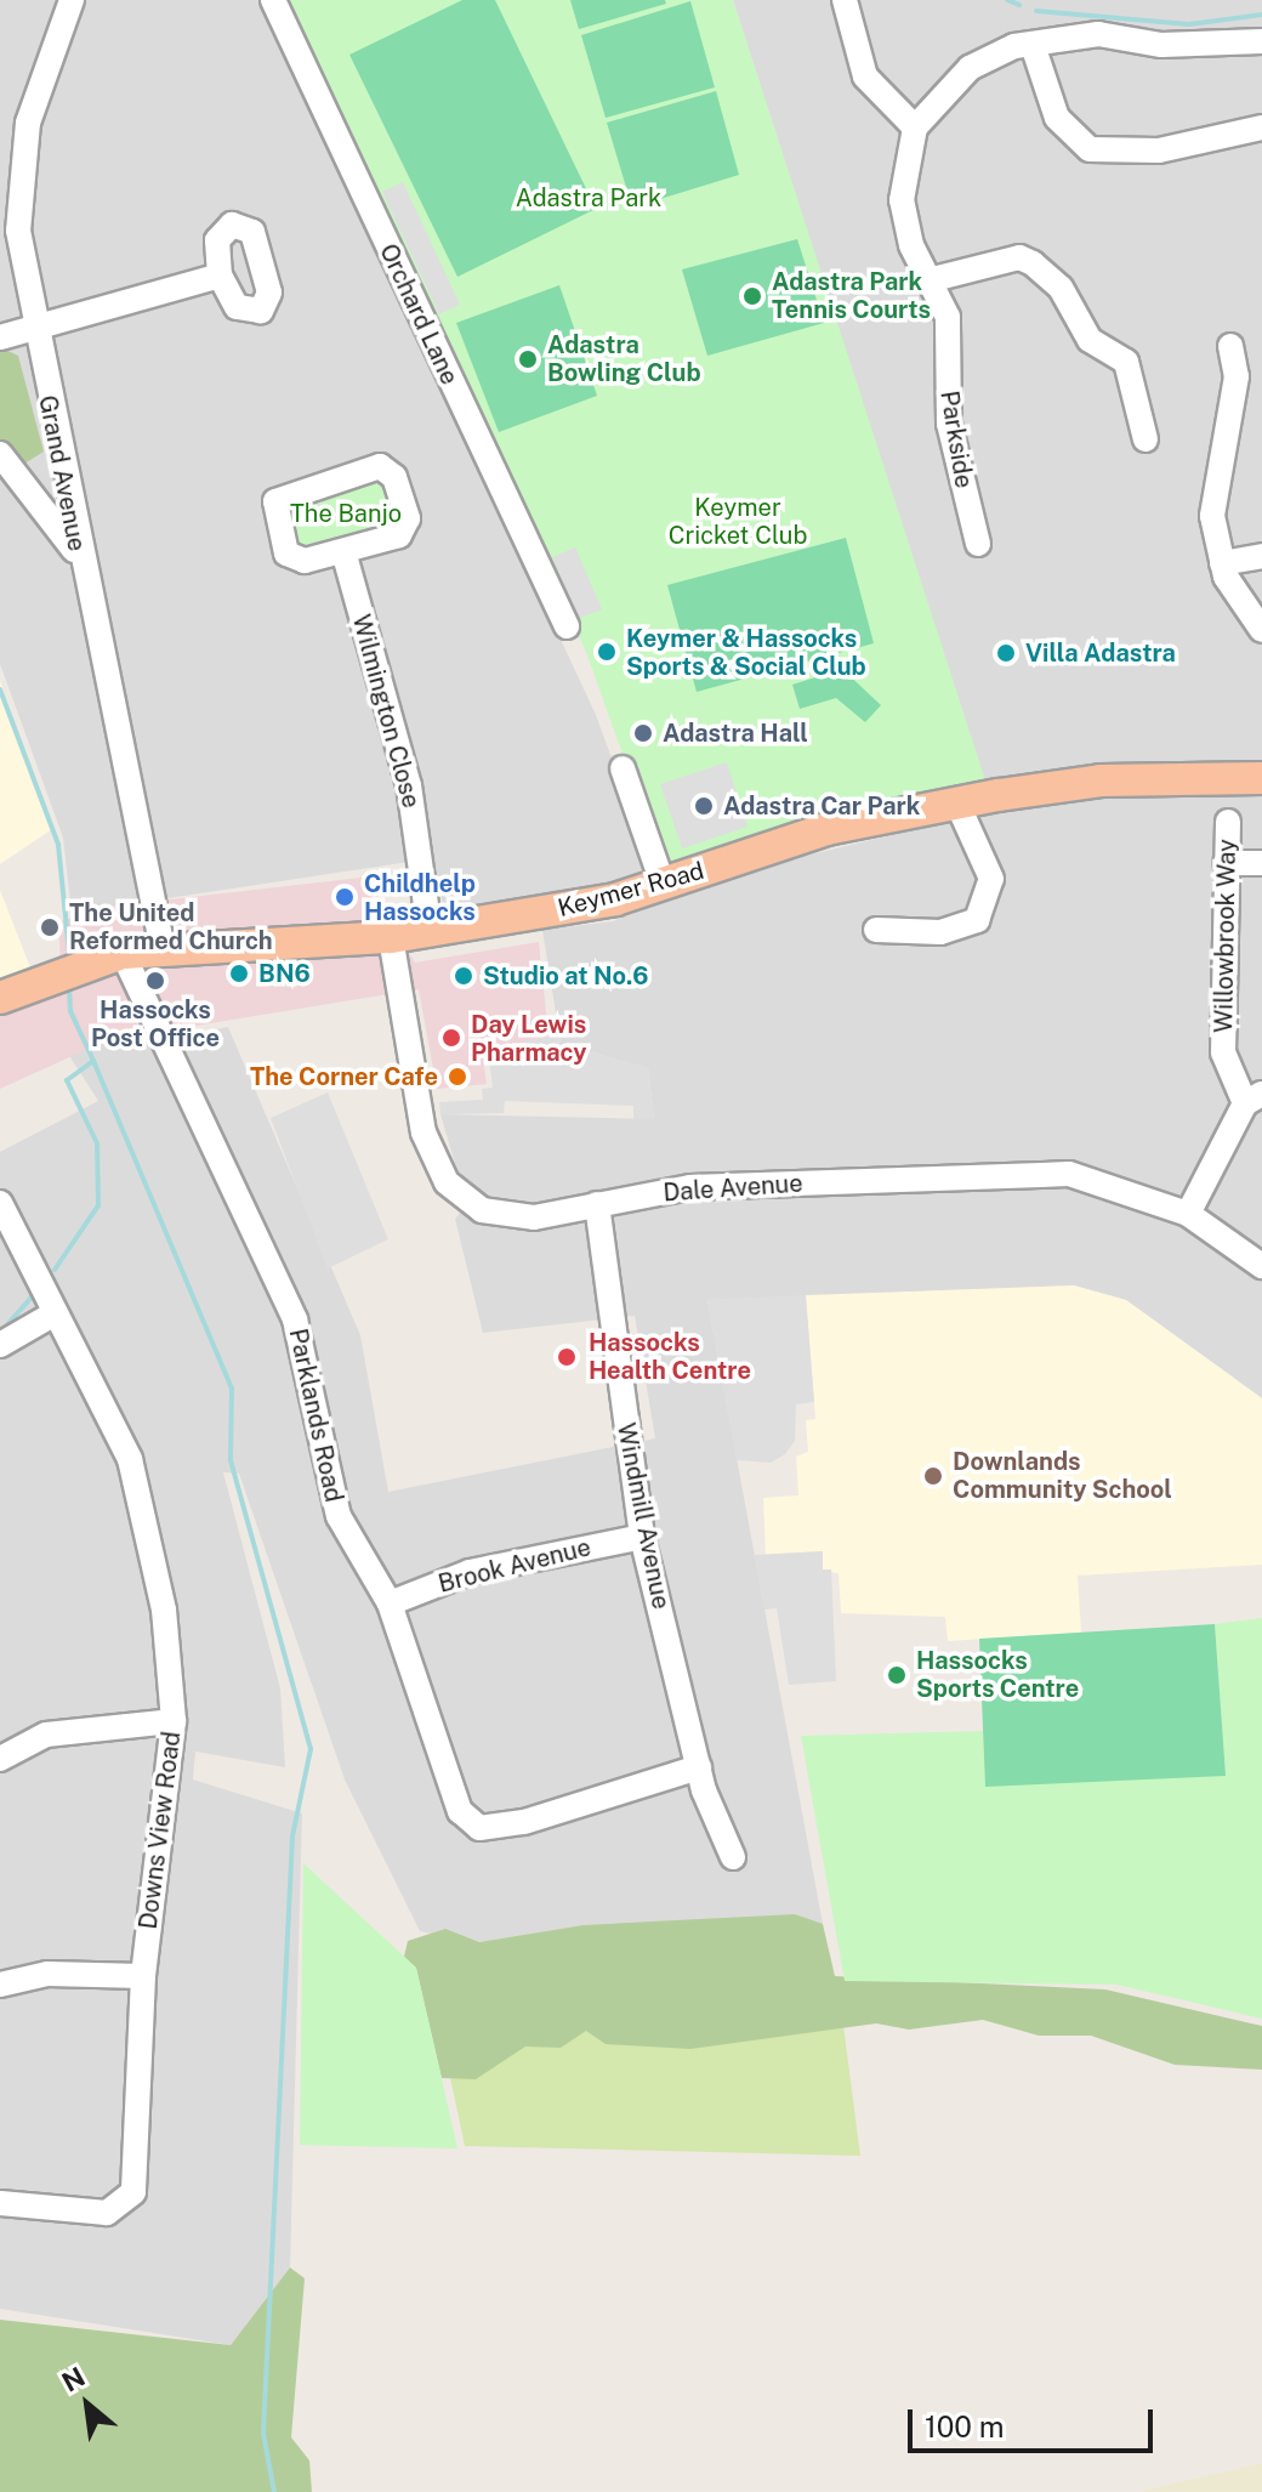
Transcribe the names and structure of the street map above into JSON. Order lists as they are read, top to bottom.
{
  "streets": {
    "main road": ["Keymer Road"],
    "street": [
      "Orchard Lane",
      "Parkside",
      "Grand Avenue",
      "Wilmington Close",
      "Willowbrook Way",
      "Dale Avenue",
      "Parklands Road",
      "Windmill Avenue",
      "Brook Avenue",
      "Downs View Road"
    ]
  },
  "crossings": [
    ["Grand Avenue", "Keymer Road"],
    ["Wilmington Close", "Keymer Road"],
    ["Keymer Road", "Dale Avenue"],
    ["Keymer Road", "Parklands Road"],
    ["Dale Avenue", "Windmill Avenue"],
    ["Parklands Road", "Windmill Avenue"],
    ["Parklands Road", "Brook Avenue"],
    ["Windmill Avenue", "Brook Avenue"]
  ],
  "parks": ["Adastra Park", "Keymer Cricket Club", "The Banjo"],
  "places": [
    "Adastra Park Tennis Courts",
    "Adastra Bowling Club",
    "Keymer & Hassocks Sports & Social Club",
    "Villa Adastra",
    "Adastra Hall",
    "Adastra Car Park",
    "Childhelp Hassocks",
    "The United Reformed Church",
    "BN6",
    "Studio at No.6",
    "Hassocks Post Office",
    "Day Lewis Pharmacy",
    "The Corner Cafe",
    "Hassocks Health Centre",
    "Downlands Community School",
    "Hassocks Sports Centre"
  ],
  "scale_bar": "100 m",
  "north": "top left"
}
